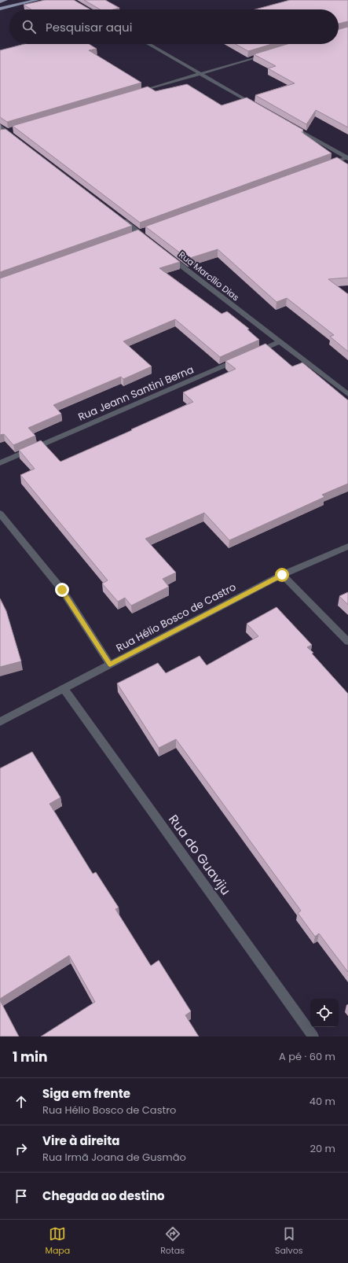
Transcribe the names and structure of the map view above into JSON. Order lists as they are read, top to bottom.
{
  "streets": {
    "street": [
      "Rua Marcílio Dias",
      "Rua Jeann Santini Berna",
      "Rua Hélio Bosco de Castro",
      "Rua do Guaviju"
    ]
  },
  "crossings": [
    ["Rua Hélio Bosco de Castro", "Rua do Guaviju"]
  ],
  "page": {
    "search": "Pesquisar aqui",
    "heading": ["1 min", "A pé · 60 m"],
    "list": [
      ["Siga em frente", "Rua Hélio Bosco de Castro", "40 m"],
      ["Vire à direita", "Rua Irmã Joana de Gusmão", "20 m"],
      "Chegada ao destino"
    ],
    "nav": ["Mapa", "Rotas", "Salvos"]
  }
}
